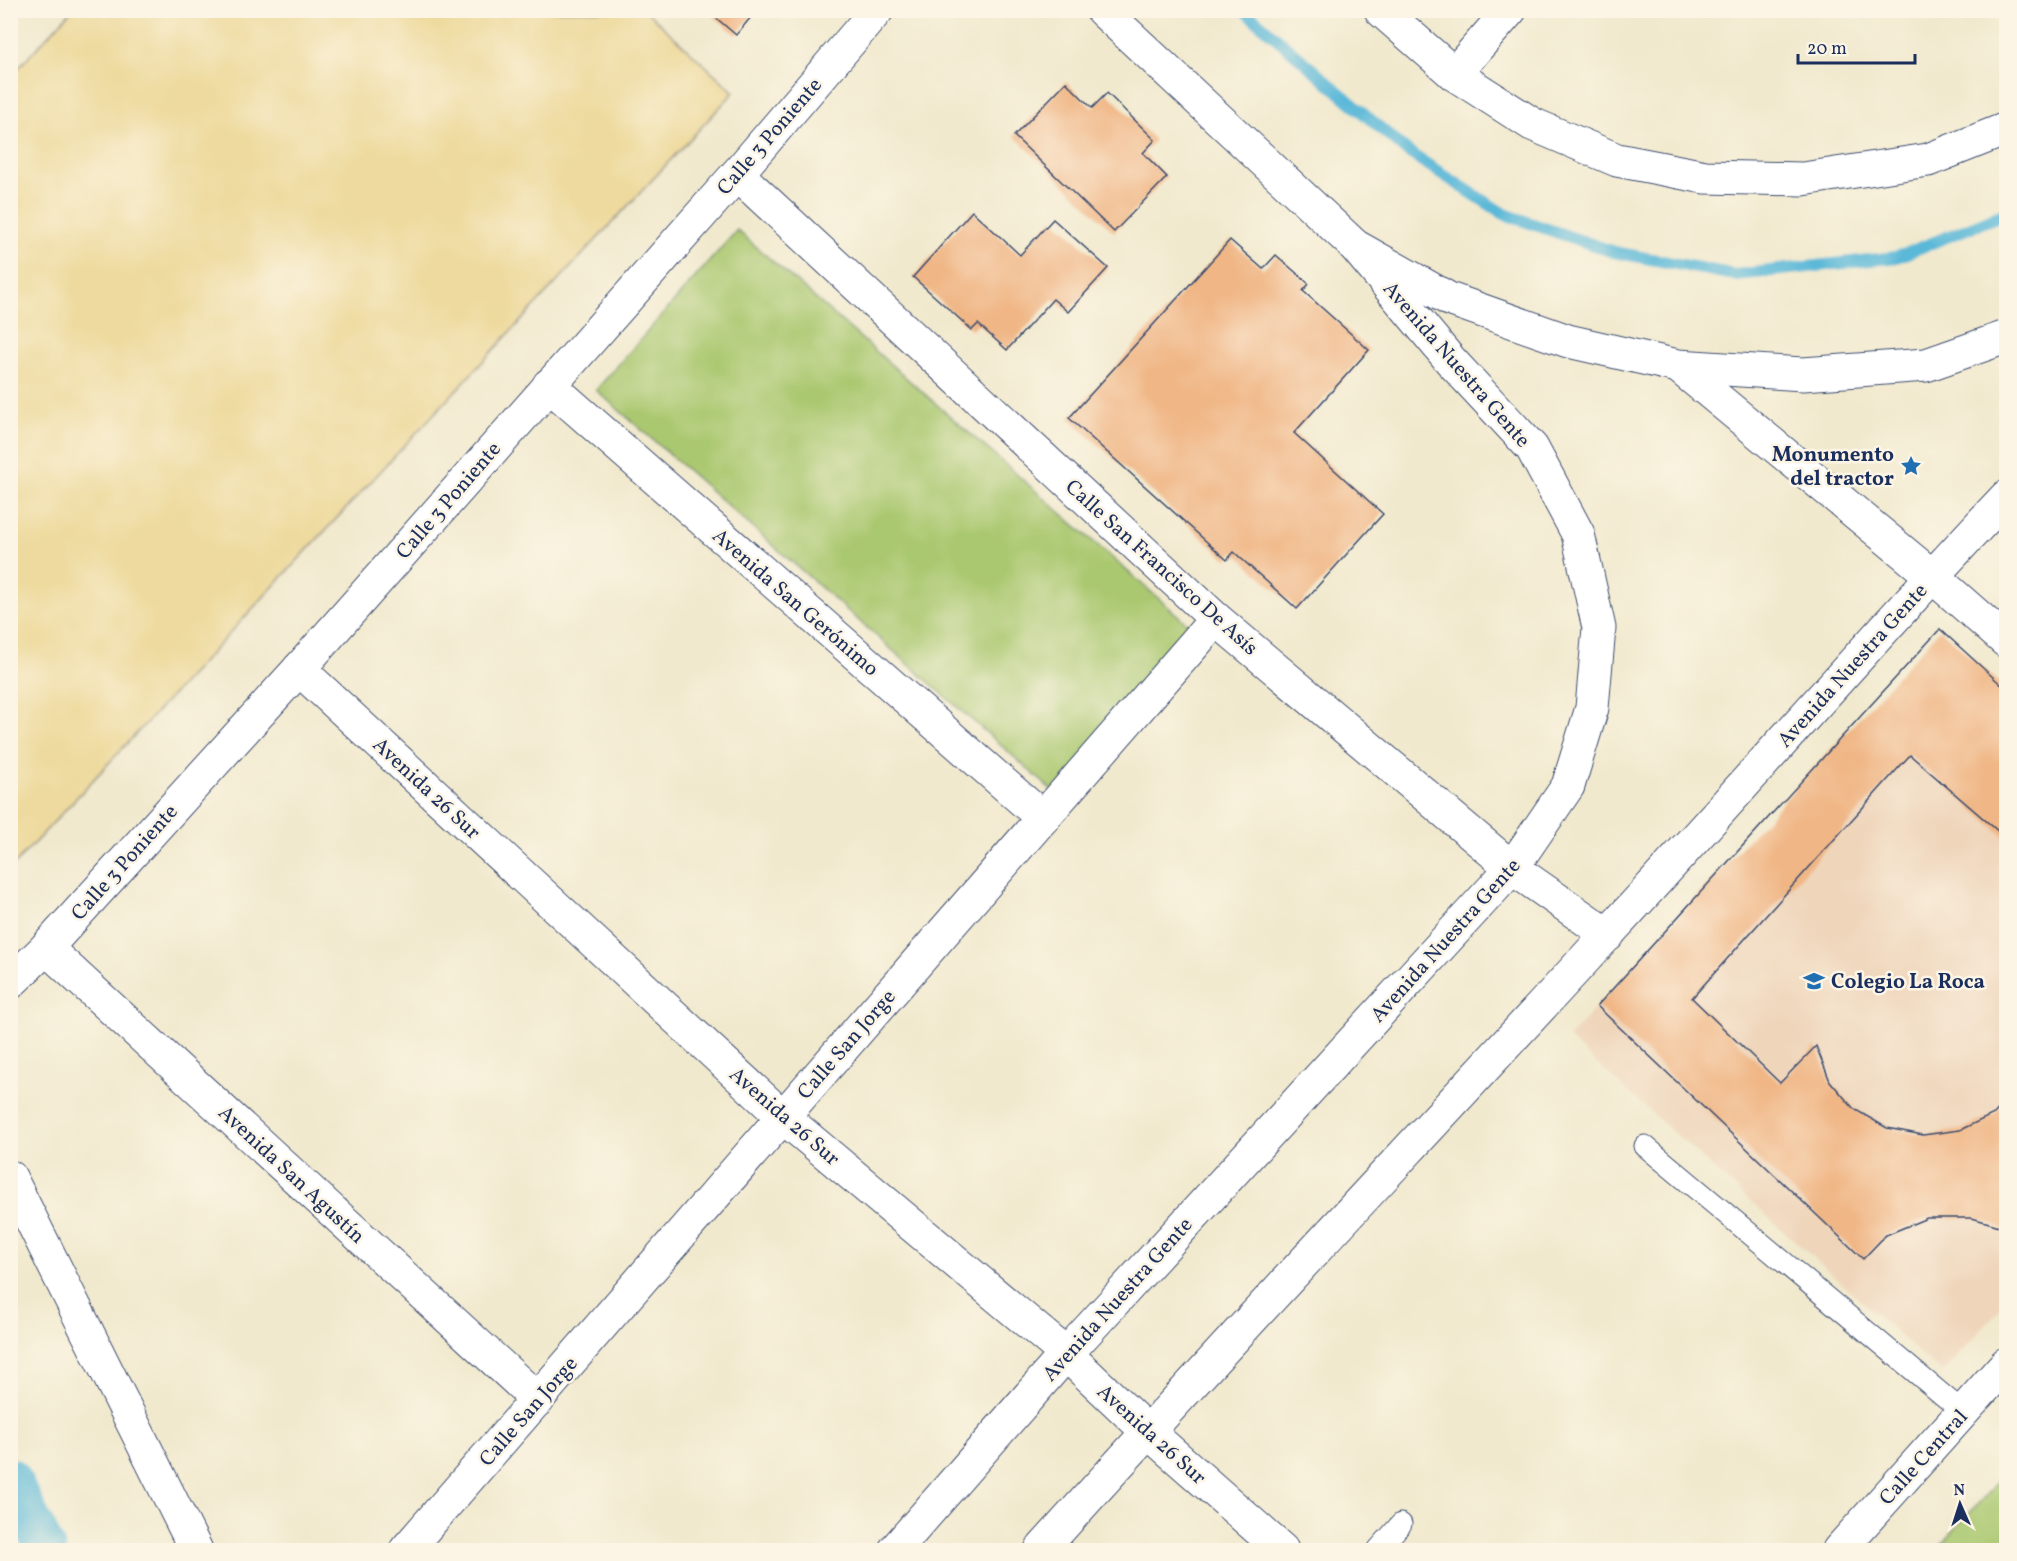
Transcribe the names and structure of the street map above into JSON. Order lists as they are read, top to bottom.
{
  "streets": {
    "street": [
      "Calle 3 Poniente",
      "Avenida Nuestra Gente",
      "Calle San Francisco De Asís",
      "Avenida San Gerónimo",
      "Avenida 26 Sur",
      "Calle San Jorge",
      "Avenida San Agustín",
      "Calle Central"
    ]
  },
  "crossings": [
    ["Calle 3 Poniente", "Calle San Francisco De Asís"],
    ["Calle 3 Poniente", "Avenida San Gerónimo"],
    ["Calle 3 Poniente", "Avenida 26 Sur"],
    ["Calle 3 Poniente", "Avenida San Agustín"],
    ["Avenida Nuestra Gente", "Calle San Francisco De Asís"],
    ["Avenida Nuestra Gente", "Avenida 26 Sur"],
    ["Calle San Francisco De Asís", "Calle San Jorge"],
    ["Avenida San Gerónimo", "Calle San Jorge"],
    ["Avenida 26 Sur", "Calle San Jorge"],
    ["Calle San Jorge", "Avenida San Agustín"]
  ],
  "places": {
    "place": ["Monumento del tractor"],
    "school or university": ["Colegio La Roca"]
  },
  "scale_bar": "20 m",
  "north": "top"
}
